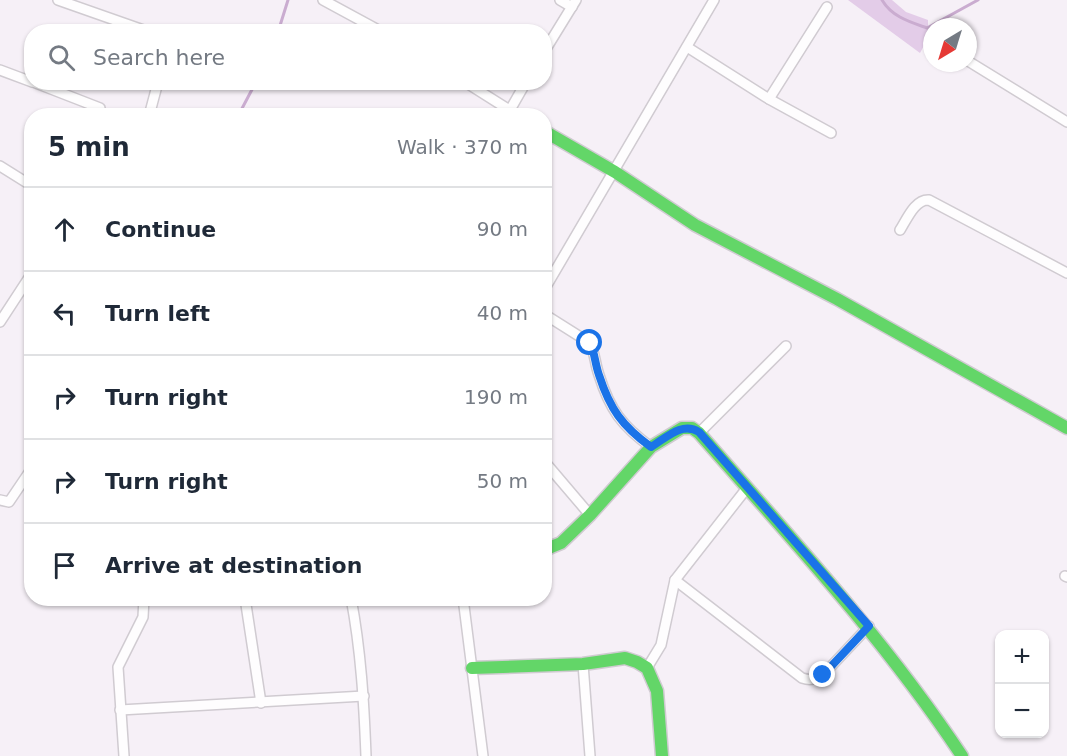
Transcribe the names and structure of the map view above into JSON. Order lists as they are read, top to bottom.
{
  "north": "bottom left",
  "page": {
    "search": "Search here",
    "heading": ["5 min", "Walk · 370 m"],
    "list": [
      ["Continue", "90 m"],
      ["Turn left", "40 m"],
      ["Turn right", "190 m"],
      ["Turn right", "50 m"],
      "Arrive at destination"
    ],
    "map_buttons": ["+", "−"]
  }
}
